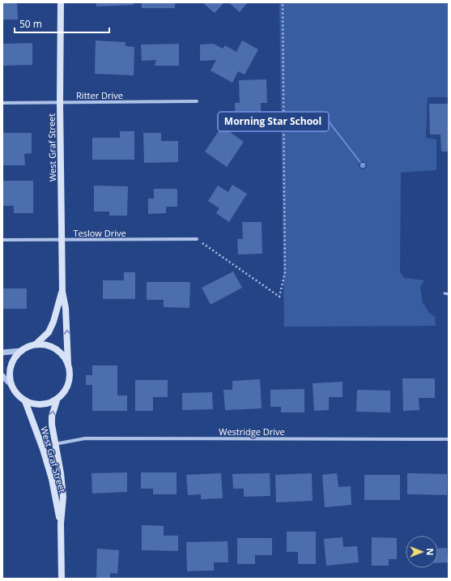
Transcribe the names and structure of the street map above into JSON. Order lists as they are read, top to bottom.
{
  "streets": {
    "main road": ["West Graf Street"],
    "street": ["Ritter Drive", "Teslow Drive", "Westridge Drive"]
  },
  "crossings": [
    ["Ritter Drive", "West Graf Street"],
    ["West Graf Street", "Teslow Drive"],
    ["West Graf Street", "Westridge Drive"]
  ],
  "places": ["Morning Star School"],
  "scale_bar": "50 m",
  "north": "right"
}
